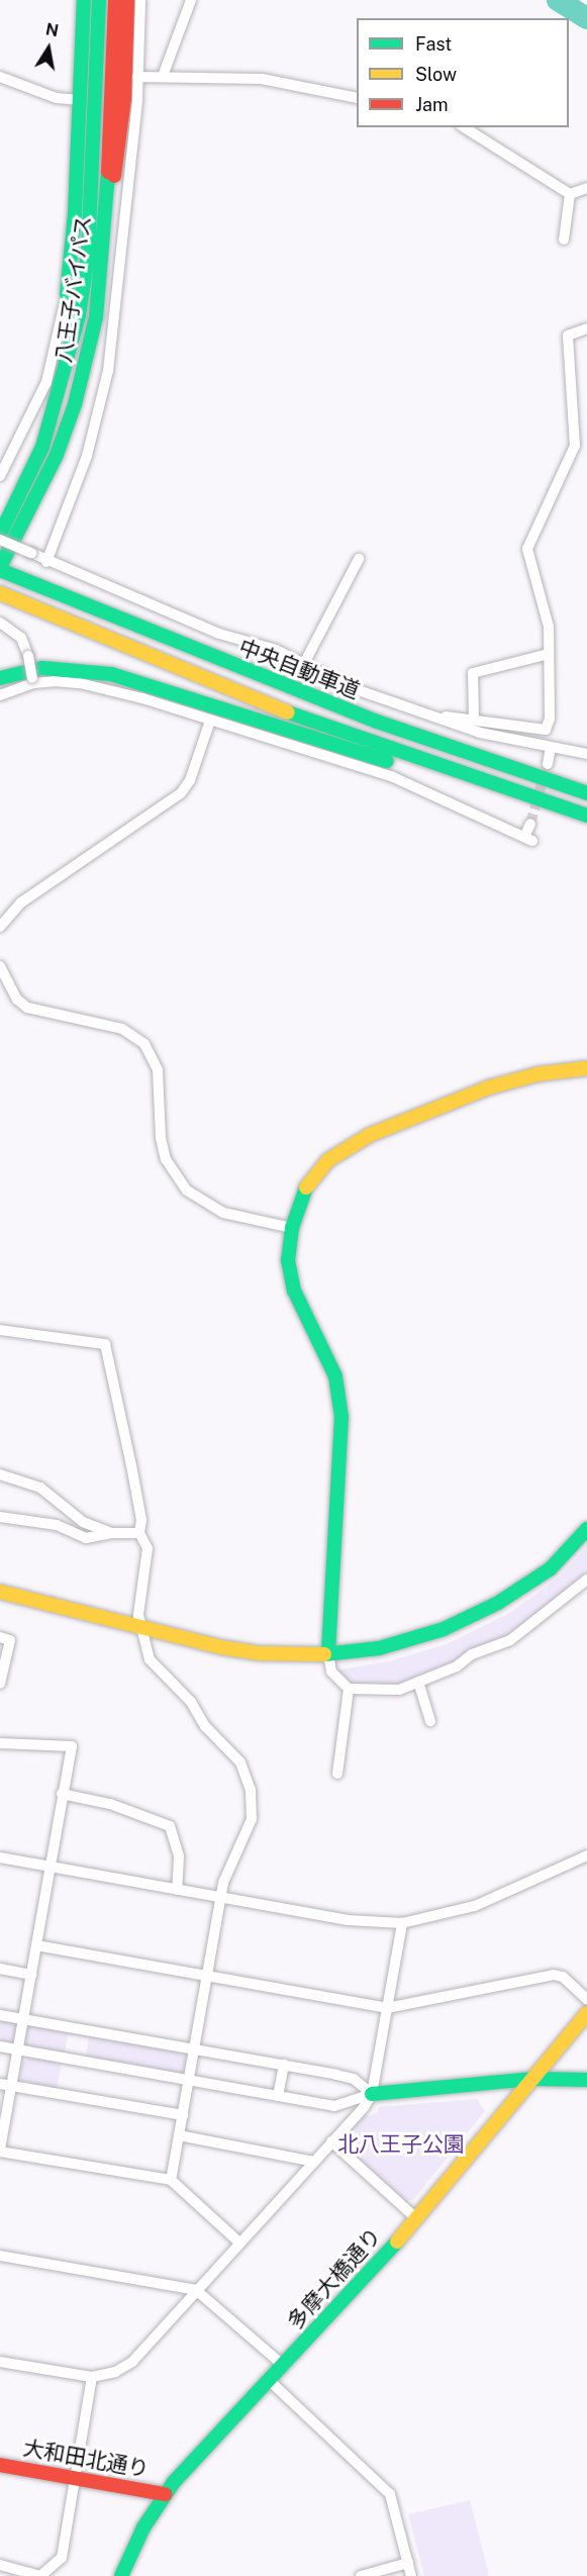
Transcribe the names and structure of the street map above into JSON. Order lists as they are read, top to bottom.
{
  "streets": {
    "main road": [
      "八王子バイパス",
      "中央自動車道",
      "多摩大橋通り",
      "大和田北通り"
    ]
  },
  "crossings": [
    ["八王子バイパス", "中央自動車道"],
    ["多摩大橋通り", "大和田北通り"]
  ],
  "parks": ["北八王子公園"],
  "legend": ["Fast", "Slow", "Jam"],
  "north": "top"
}
